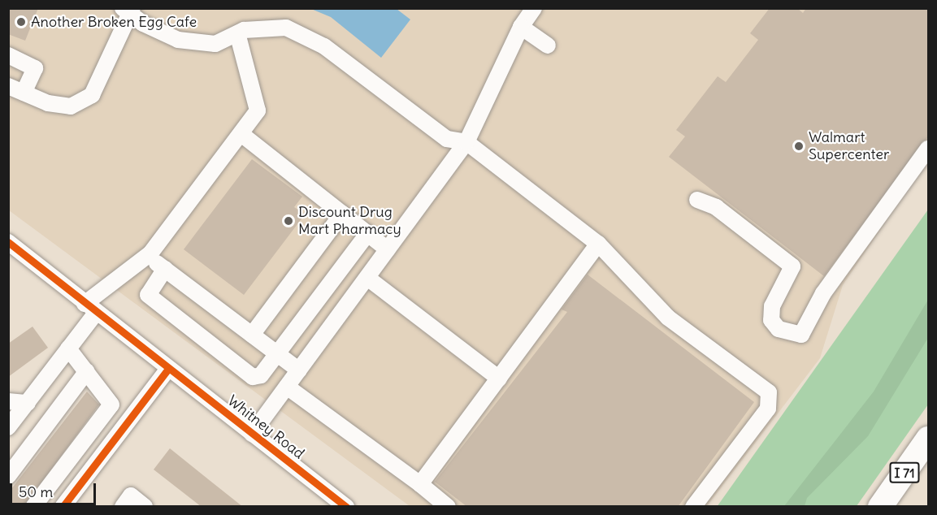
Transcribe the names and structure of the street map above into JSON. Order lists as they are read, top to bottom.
{
  "streets": {
    "highway": ["I 71"],
    "street": ["Whitney Road"]
  },
  "places": ["Another Broken Egg Cafe", "Walmart Supercenter", "Discount Drug Mart Pharmacy"],
  "scale_bar": "50 m"
}
